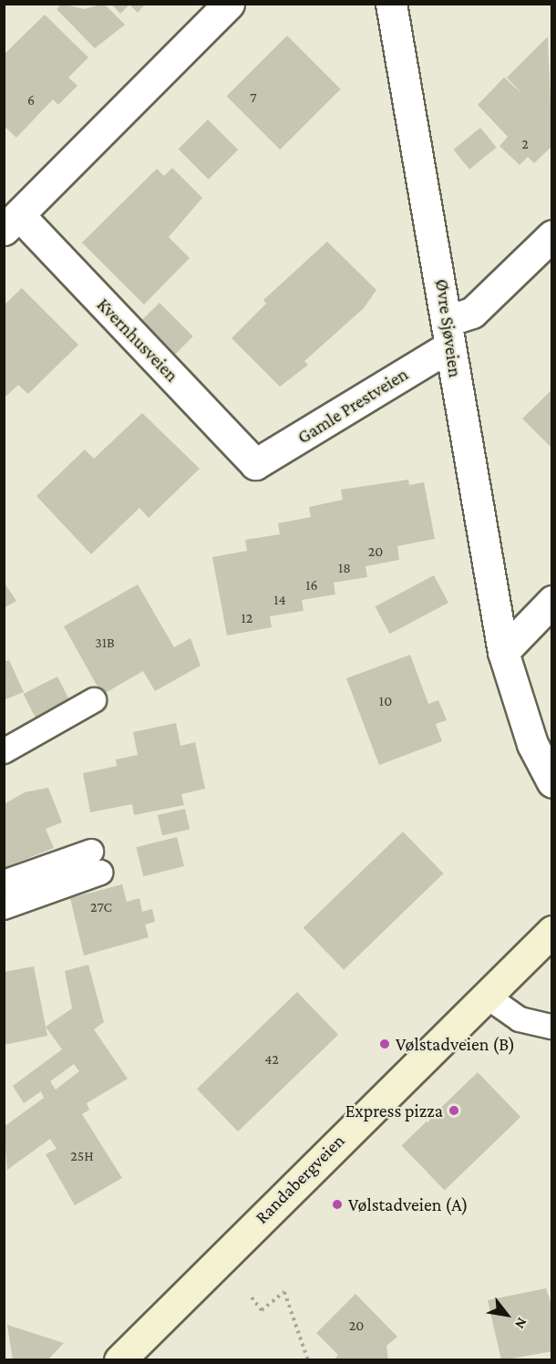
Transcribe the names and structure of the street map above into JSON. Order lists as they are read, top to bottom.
{
  "streets": {
    "main road": ["Randabergveien"],
    "street": ["Øvre Sjøveien", "Kvernhusveien", "Gamle Prestveien"]
  },
  "crossings": [
    ["Øvre Sjøveien", "Gamle Prestveien"],
    ["Kvernhusveien", "Gamle Prestveien"]
  ],
  "places": ["Vølstadveien (B)", "Express pizza", "Vølstadveien (A)"],
  "house_numbers": [
    "7",
    "6",
    "2",
    "20",
    "18",
    "16",
    "14",
    "12",
    "31B",
    "10",
    "27C",
    "42",
    "25H",
    "20"
  ],
  "north": "bottom right"
}
